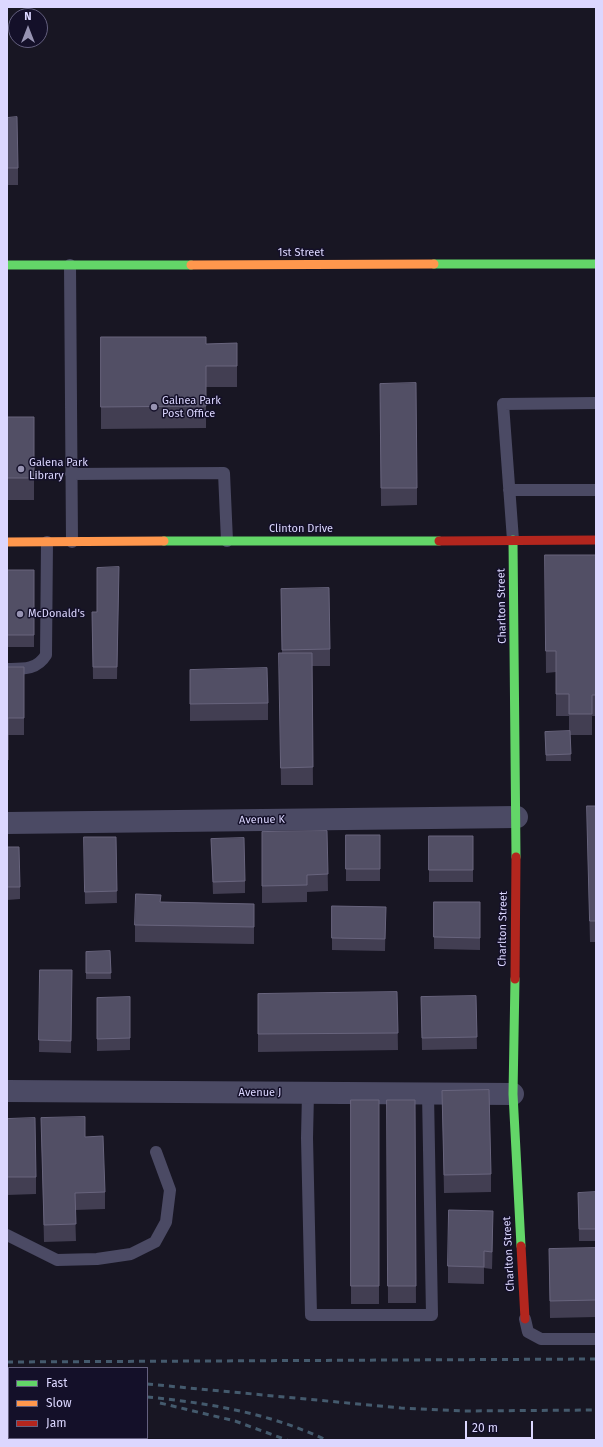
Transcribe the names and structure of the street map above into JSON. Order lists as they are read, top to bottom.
{
  "streets": {
    "street": [
      "1st Street",
      "Clinton Drive",
      "Charlton Street",
      "Avenue K",
      "Avenue J"
    ]
  },
  "crossings": [
    ["Clinton Drive", "Charlton Street"],
    ["Charlton Street", "Avenue K"],
    ["Charlton Street", "Avenue J"]
  ],
  "places": ["Galnea Park Post Office", "Galena Park Library", "McDonald's"],
  "legend": ["Fast", "Slow", "Jam"],
  "scale_bar": "20 m",
  "north": "top"
}
